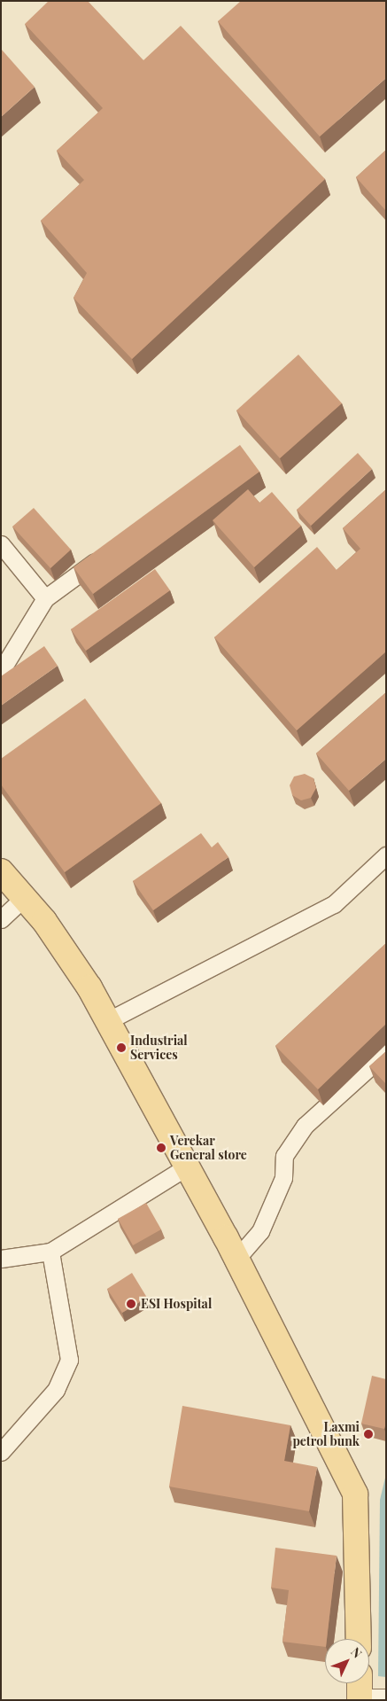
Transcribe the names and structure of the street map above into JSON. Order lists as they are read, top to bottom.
{
  "places": [
    "Industrial Services",
    "Verekar General store",
    "ESI Hospital",
    "Laxmi petrol bunk"
  ],
  "north": "top right"
}
